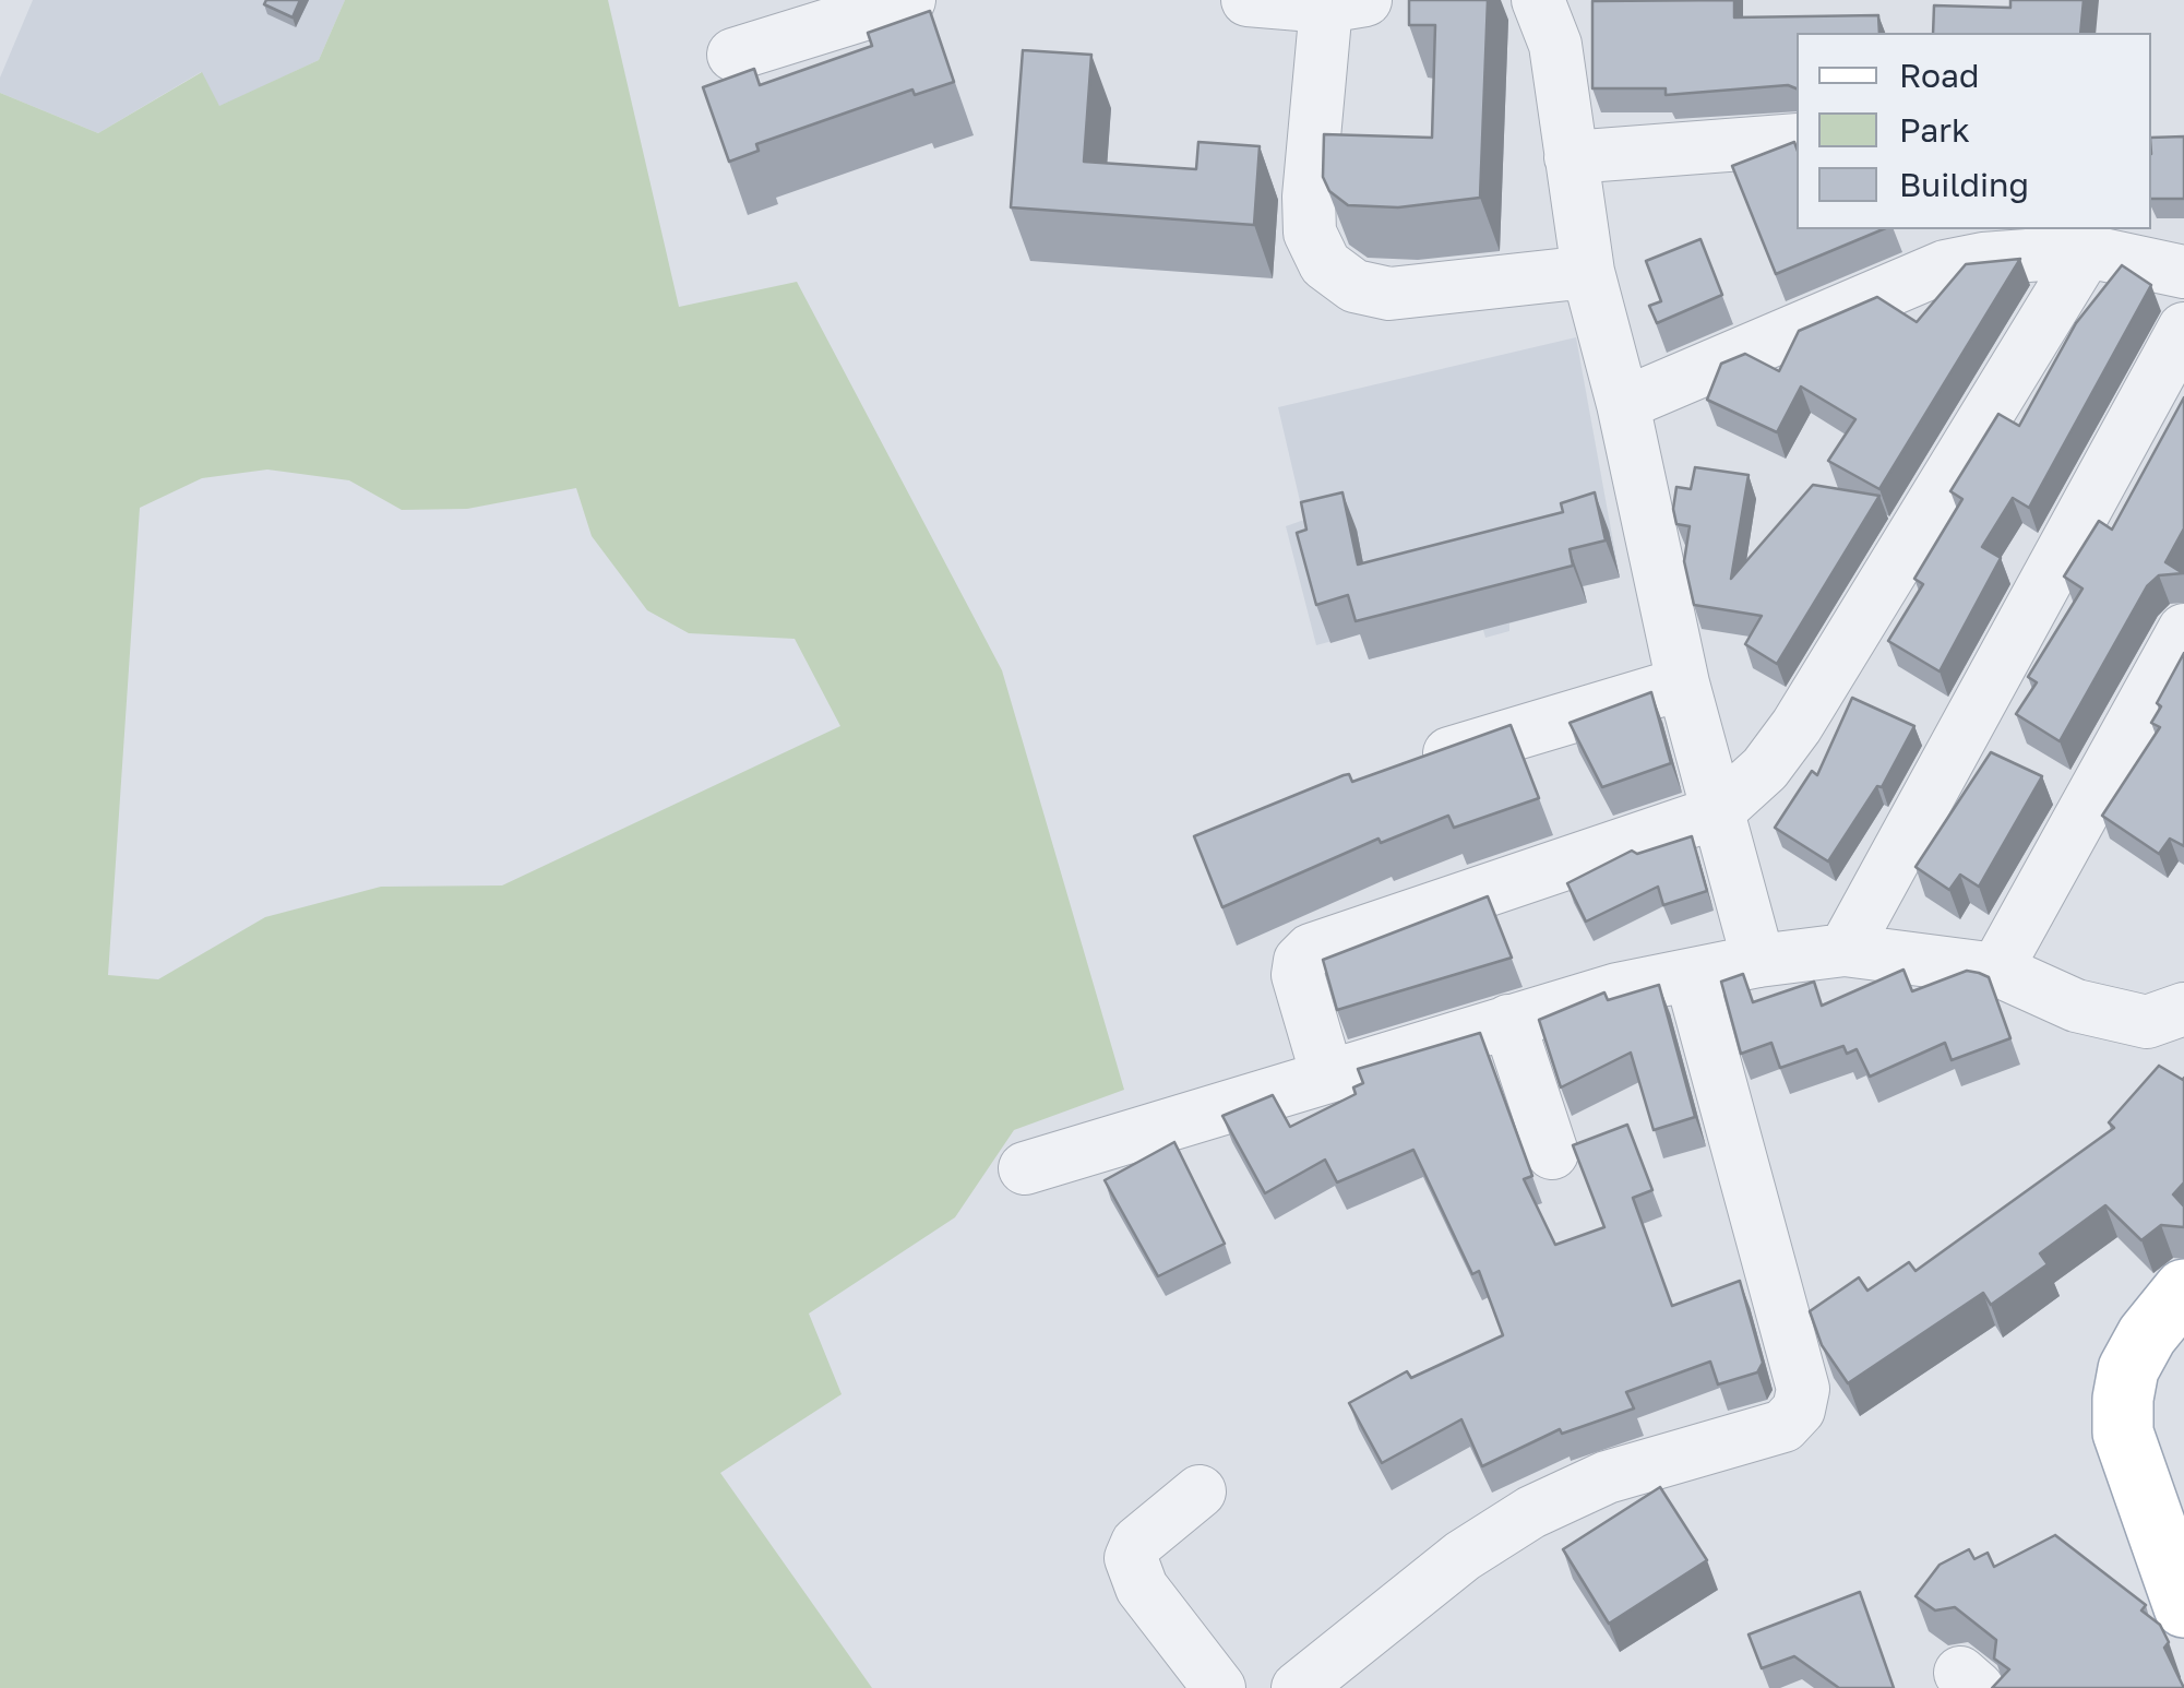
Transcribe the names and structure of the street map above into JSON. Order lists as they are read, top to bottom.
{
  "legend": ["Road", "Park", "Building"]
}
